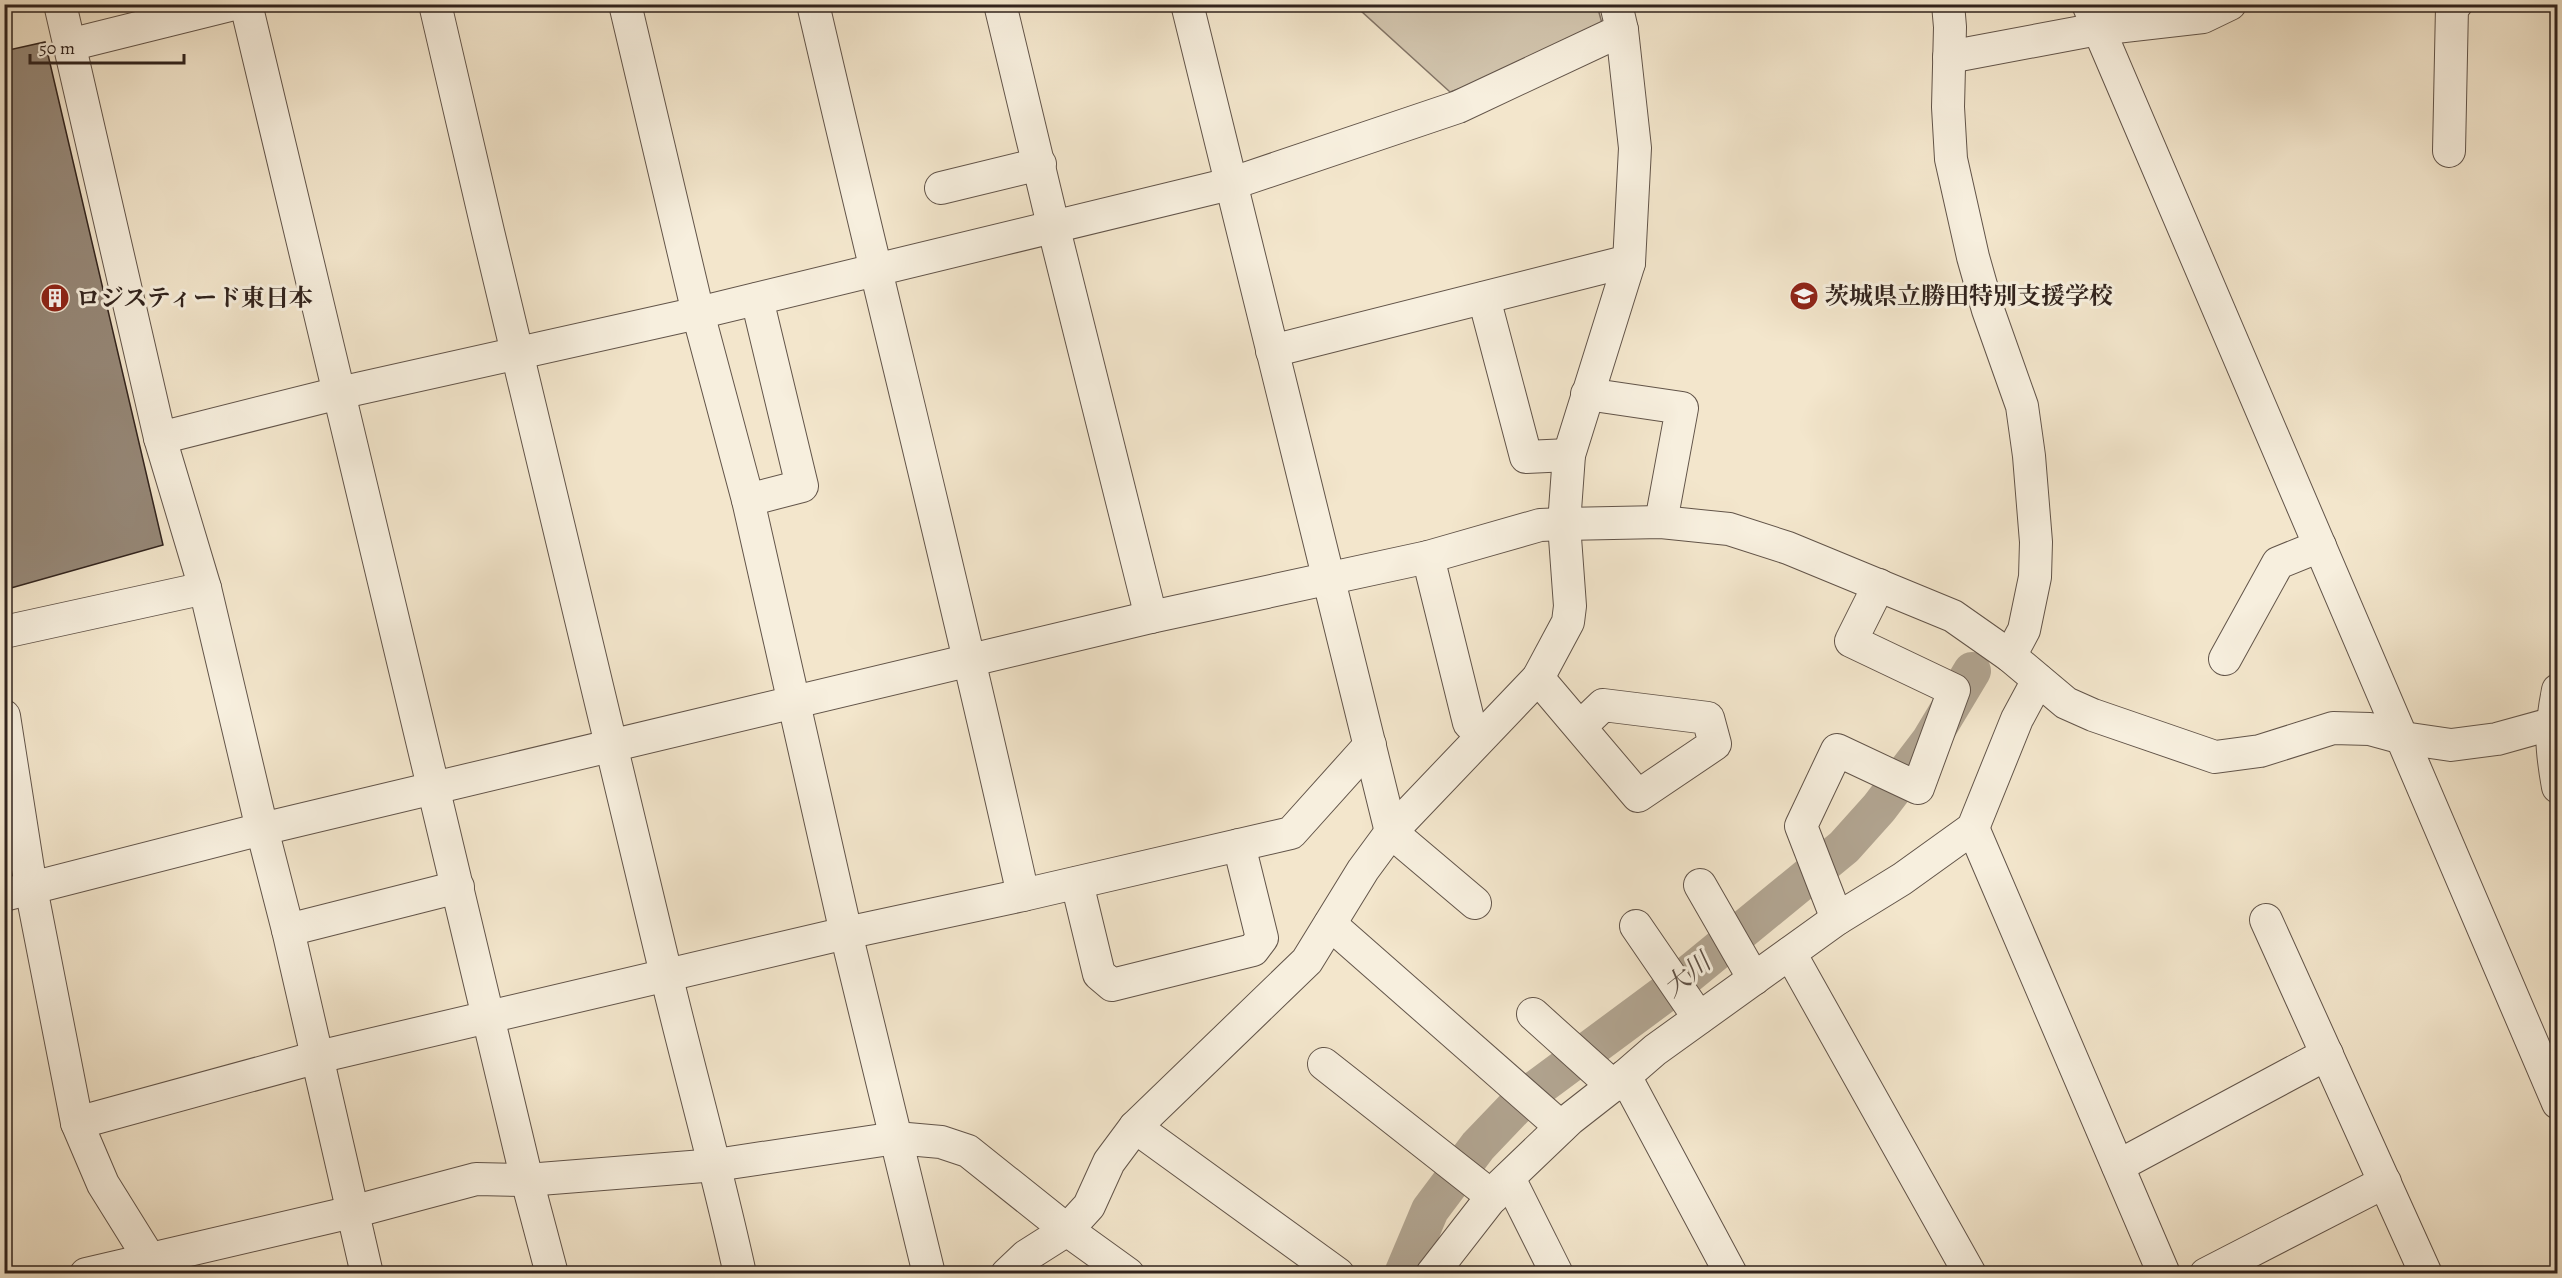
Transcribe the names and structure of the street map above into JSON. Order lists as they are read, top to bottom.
{
  "water": ["大川"],
  "places": {
    "school or university": ["茨城県立勝田特別支援学校"],
    "building": ["ロジスティード東日本"]
  },
  "scale_bar": "50 m"
}
